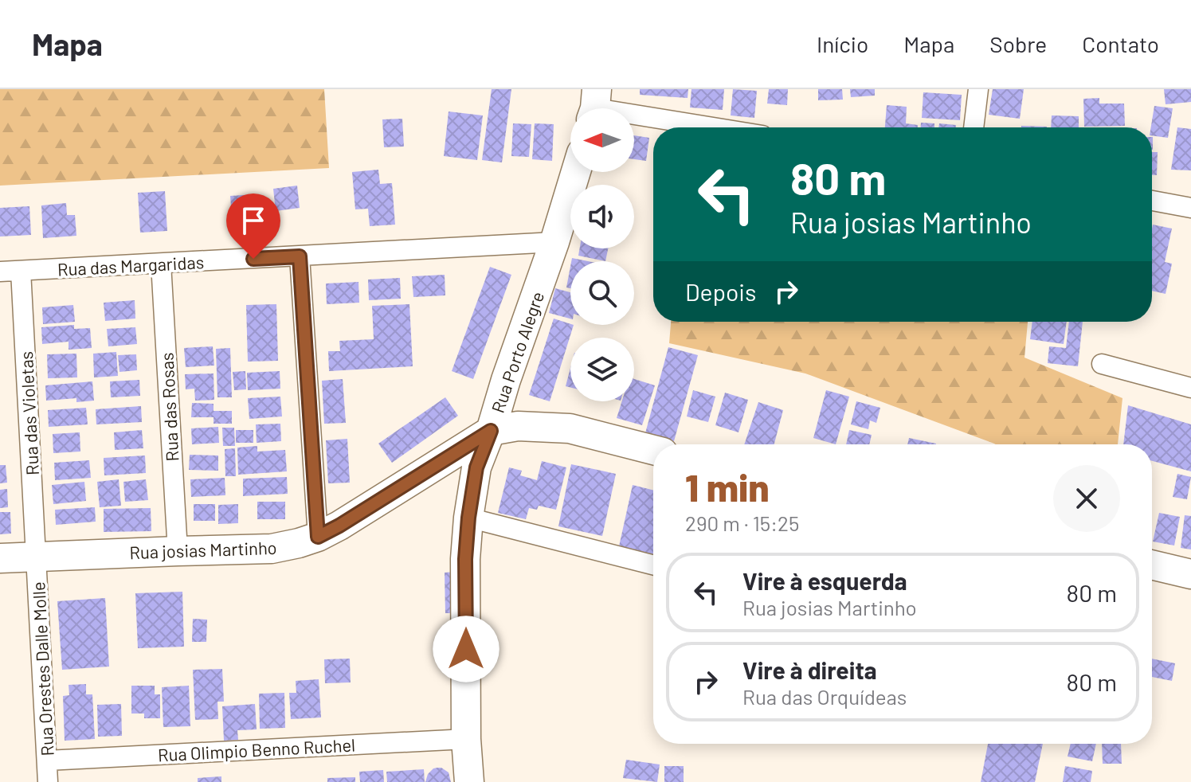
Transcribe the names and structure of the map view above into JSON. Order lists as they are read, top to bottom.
{
  "streets": {
    "street": [
      "Rua das Margaridas",
      "Rua Porto Alegre",
      "Rua das Rosas",
      "Rua das Violetas",
      "Rua josias Martinho",
      "Rua Orestes Dalle Molle",
      "Rua Olimpio Benno Ruchel"
    ]
  },
  "crossings": [
    ["Rua das Margaridas", "Rua Porto Alegre"],
    ["Rua das Margaridas", "Rua das Rosas"],
    ["Rua das Margaridas", "Rua das Violetas"],
    ["Rua Porto Alegre", "Rua josias Martinho"],
    ["Rua Porto Alegre", "Rua Olimpio Benno Ruchel"],
    ["Rua das Rosas", "Rua josias Martinho"],
    ["Rua das Violetas", "Rua josias Martinho"],
    ["Rua das Violetas", "Rua Orestes Dalle Molle"],
    ["Rua josias Martinho", "Rua Orestes Dalle Molle"],
    ["Rua Orestes Dalle Molle", "Rua Olimpio Benno Ruchel"]
  ],
  "north": "left",
  "page": {
    "header": "Mapa",
    "nav": [
      "Início",
      "Mapa",
      "Sobre",
      "Contato"
    ],
    "turn": ["80 m", "Rua josias Martinho"],
    "then": "Depois",
    "heading": ["1 min", "290 m · 15:25"],
    "list": [
      {
        "name": "Vire à esquerda",
        "note": "Rua josias Martinho",
        "value": "80 m"
      },
      {
        "name": "Vire à direita",
        "note": "Rua das Orquídeas",
        "value": "80 m"
      }
    ]
  }
}
